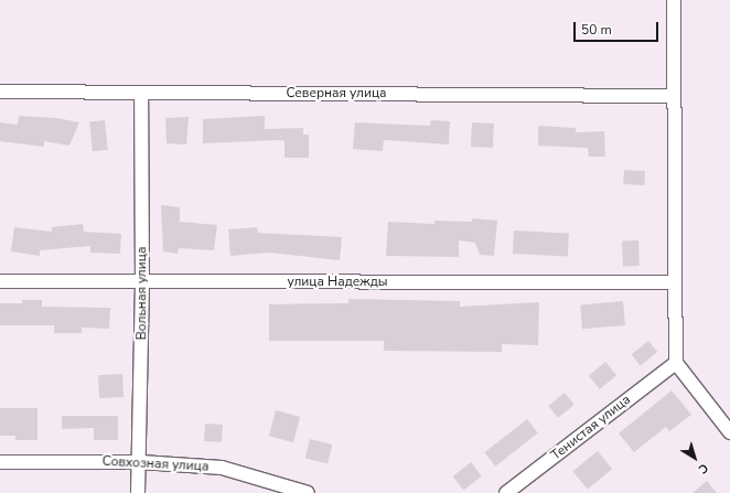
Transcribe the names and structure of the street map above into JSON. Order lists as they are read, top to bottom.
{
  "streets": {
    "street": [
      "Северная улица",
      "улица Надежды",
      "Вольная улица",
      "Тенистая улица",
      "Совхозная улица"
    ]
  },
  "crossings": [
    ["Северная улица", "Вольная улица"],
    ["улица Надежды", "Вольная улица"],
    ["Вольная улица", "Совхозная улица"]
  ],
  "scale_bar": "50 m",
  "north": "bottom right"
}
